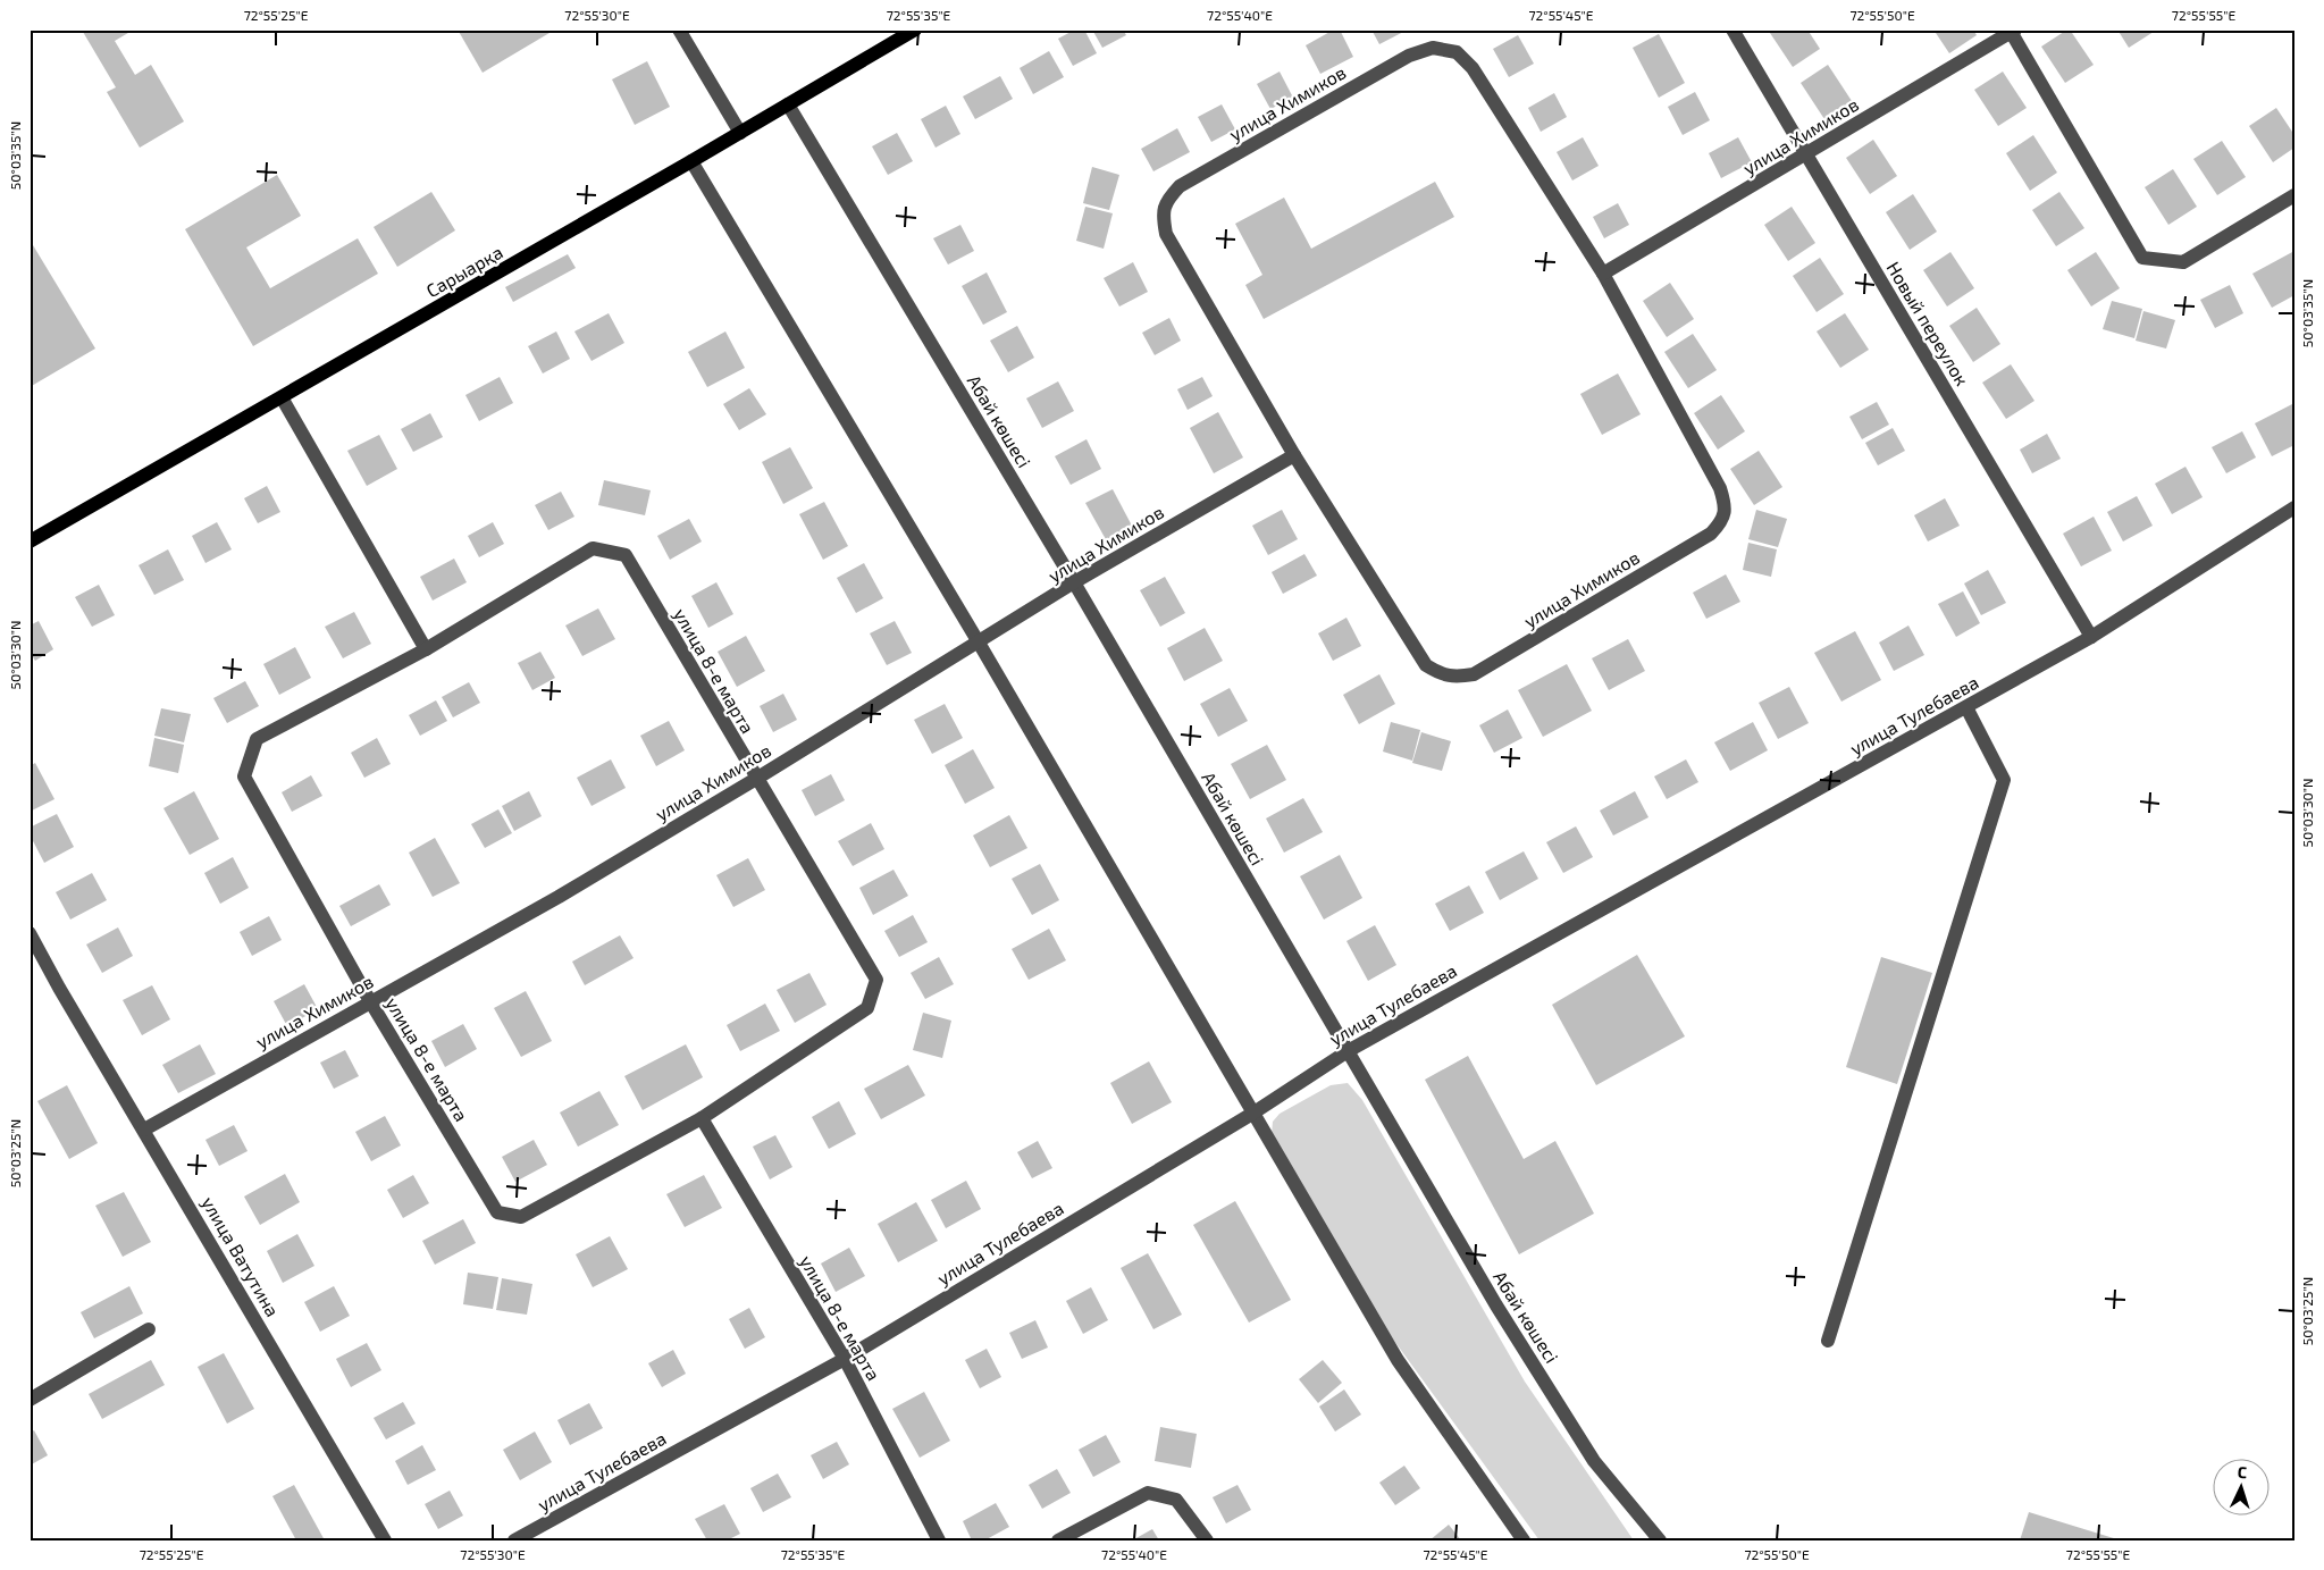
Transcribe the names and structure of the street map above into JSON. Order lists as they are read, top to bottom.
{
  "streets": {
    "main road": ["Сарыарқа"],
    "street": [
      "улица Химиков",
      "Новый переулок",
      "Абай көшесі",
      "улица 8-е марта",
      "улица Тулебаева",
      "улица Ватутина"
    ]
  },
  "crossings": [
    ["улица Химиков", "Новый переулок"],
    ["улица Химиков", "Абай көшесі"],
    ["улица Химиков", "улица 8-е марта"],
    ["улица Химиков", "улица Ватутина"],
    ["Сарыарқа", "Абай көшесі"],
    ["Новый переулок", "улица Тулебаева"],
    ["Абай көшесі", "улица Тулебаева"],
    ["улица 8-е марта", "улица Тулебаева"]
  ],
  "north": "top",
  "coordinates": [
    "72°55'25\"E",
    "72°55'30\"E",
    "72°55'35\"E",
    "72°55'40\"E",
    "72°55'45\"E",
    "72°55'50\"E",
    "72°55'55\"E",
    "50°03'35\"N",
    "50°03'30\"N",
    "50°03'25\"N"
  ]
}
